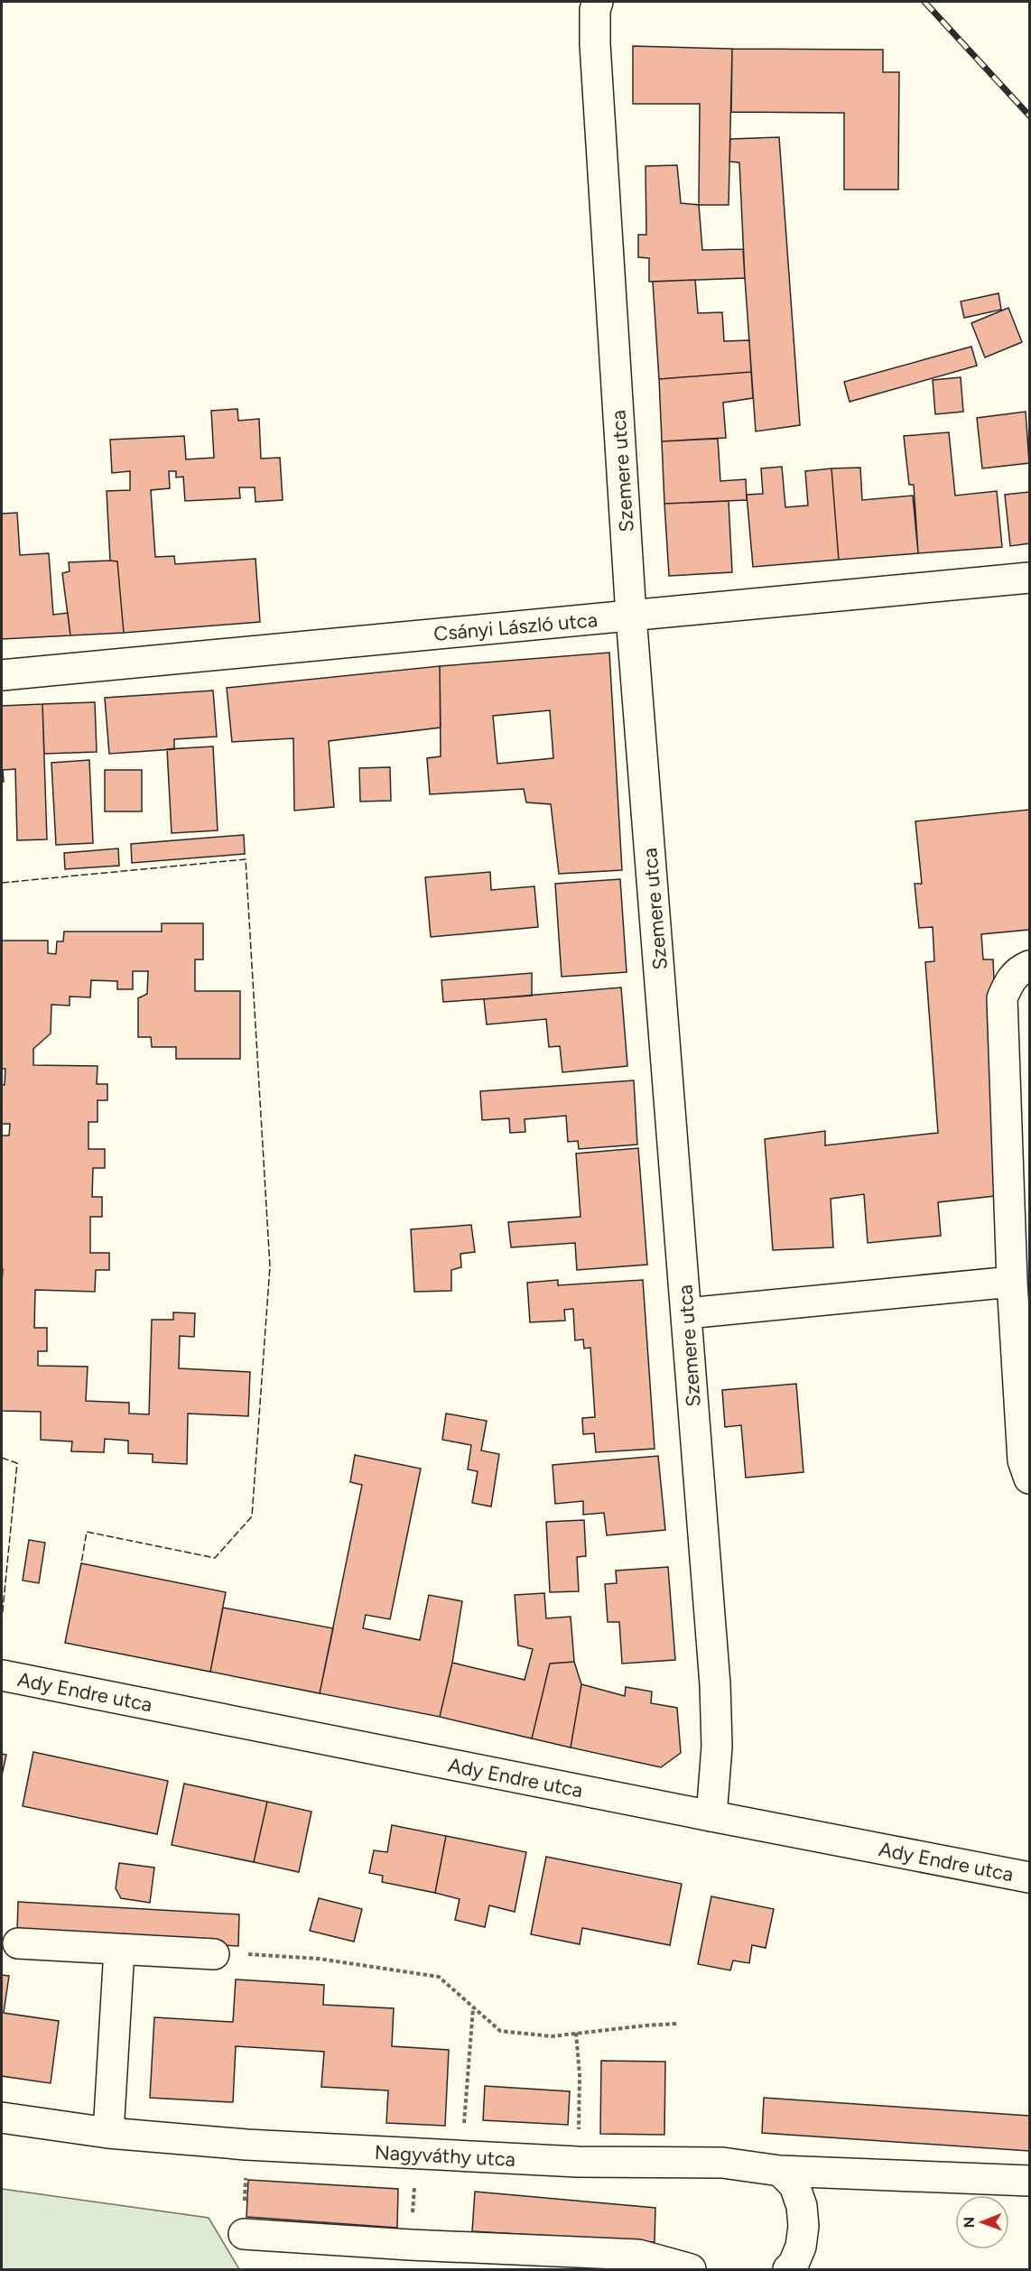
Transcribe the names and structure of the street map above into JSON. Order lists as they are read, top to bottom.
{
  "streets": {
    "street": [
      "Szemere utca",
      "Csányi László utca",
      "Ady Endre utca",
      "Nagyváthy utca"
    ]
  },
  "crossings": [
    ["Szemere utca", "Csányi László utca"],
    ["Szemere utca", "Ady Endre utca"]
  ],
  "north": "left"
}
